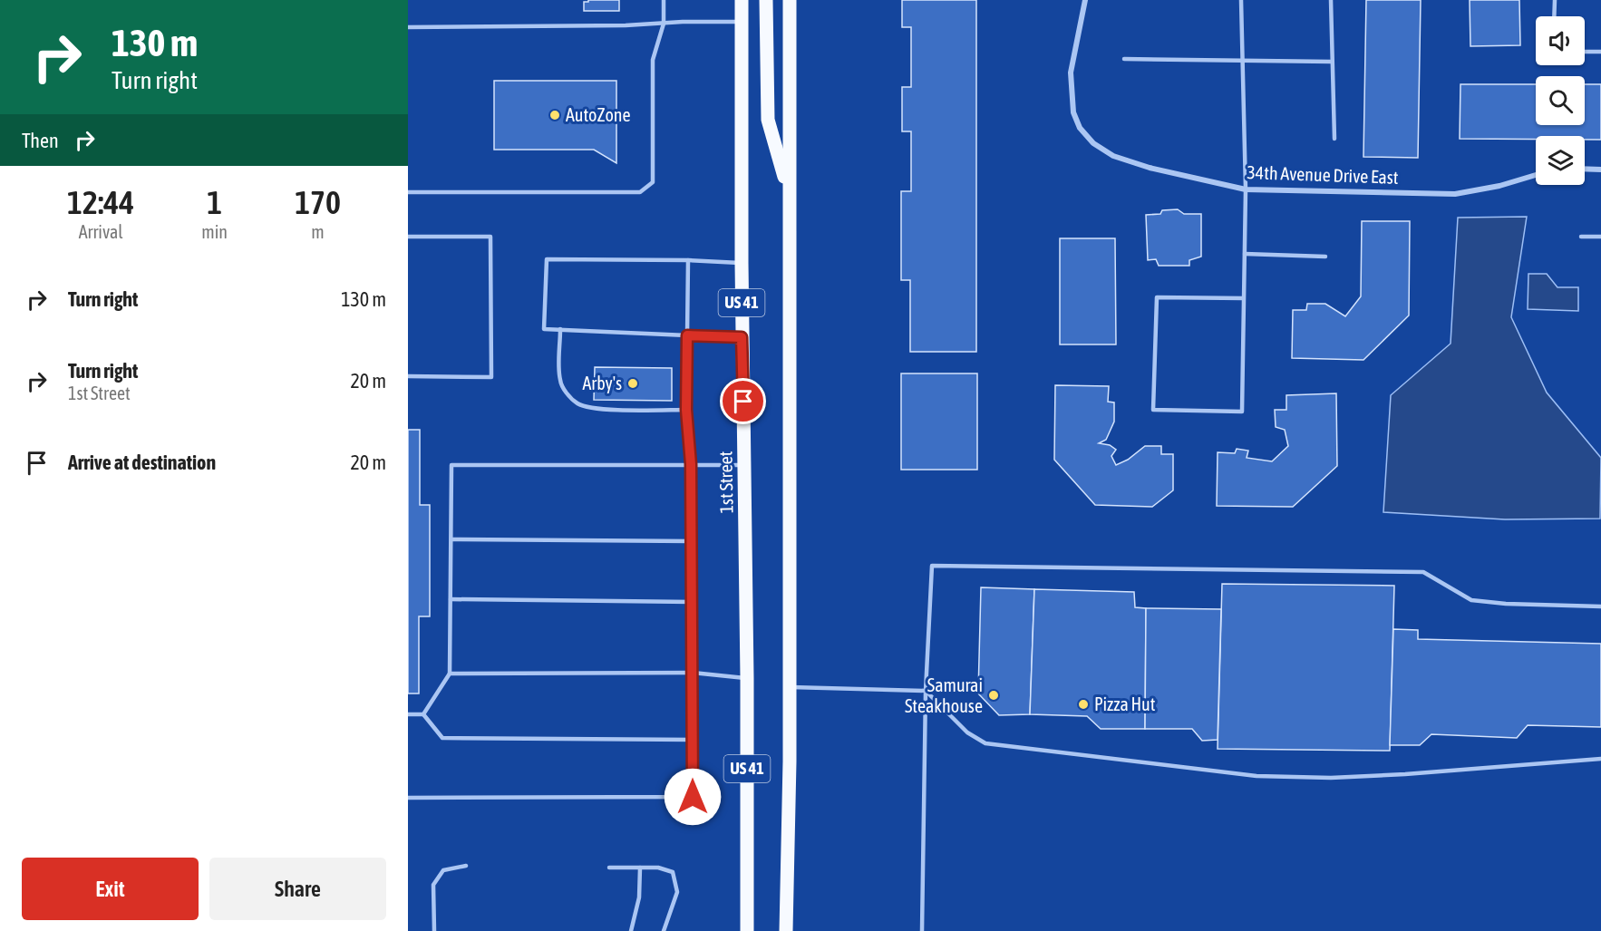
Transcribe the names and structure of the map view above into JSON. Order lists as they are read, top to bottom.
{
  "streets": {
    "main road": ["US 41", "1st Street"],
    "street": ["34th Avenue Drive East"]
  },
  "places": [
    "AutoZone",
    "Arby's",
    "Samurai Steakhouse",
    "Pizza Hut"
  ],
  "page": {
    "turn": ["130 m", "Turn right"],
    "then": "Then",
    "eta": [
      "12:44",
      "Arrival",
      "1",
      "min",
      "170",
      "m"
    ],
    "list": [
      {
        "name": "Turn right",
        "value": "130 m"
      },
      {
        "name": "Turn right",
        "note": "1st Street",
        "value": "20 m"
      },
      {
        "name": "Arrive at destination",
        "value": "20 m"
      }
    ],
    "buttons": ["Exit", "Share"]
  }
}
